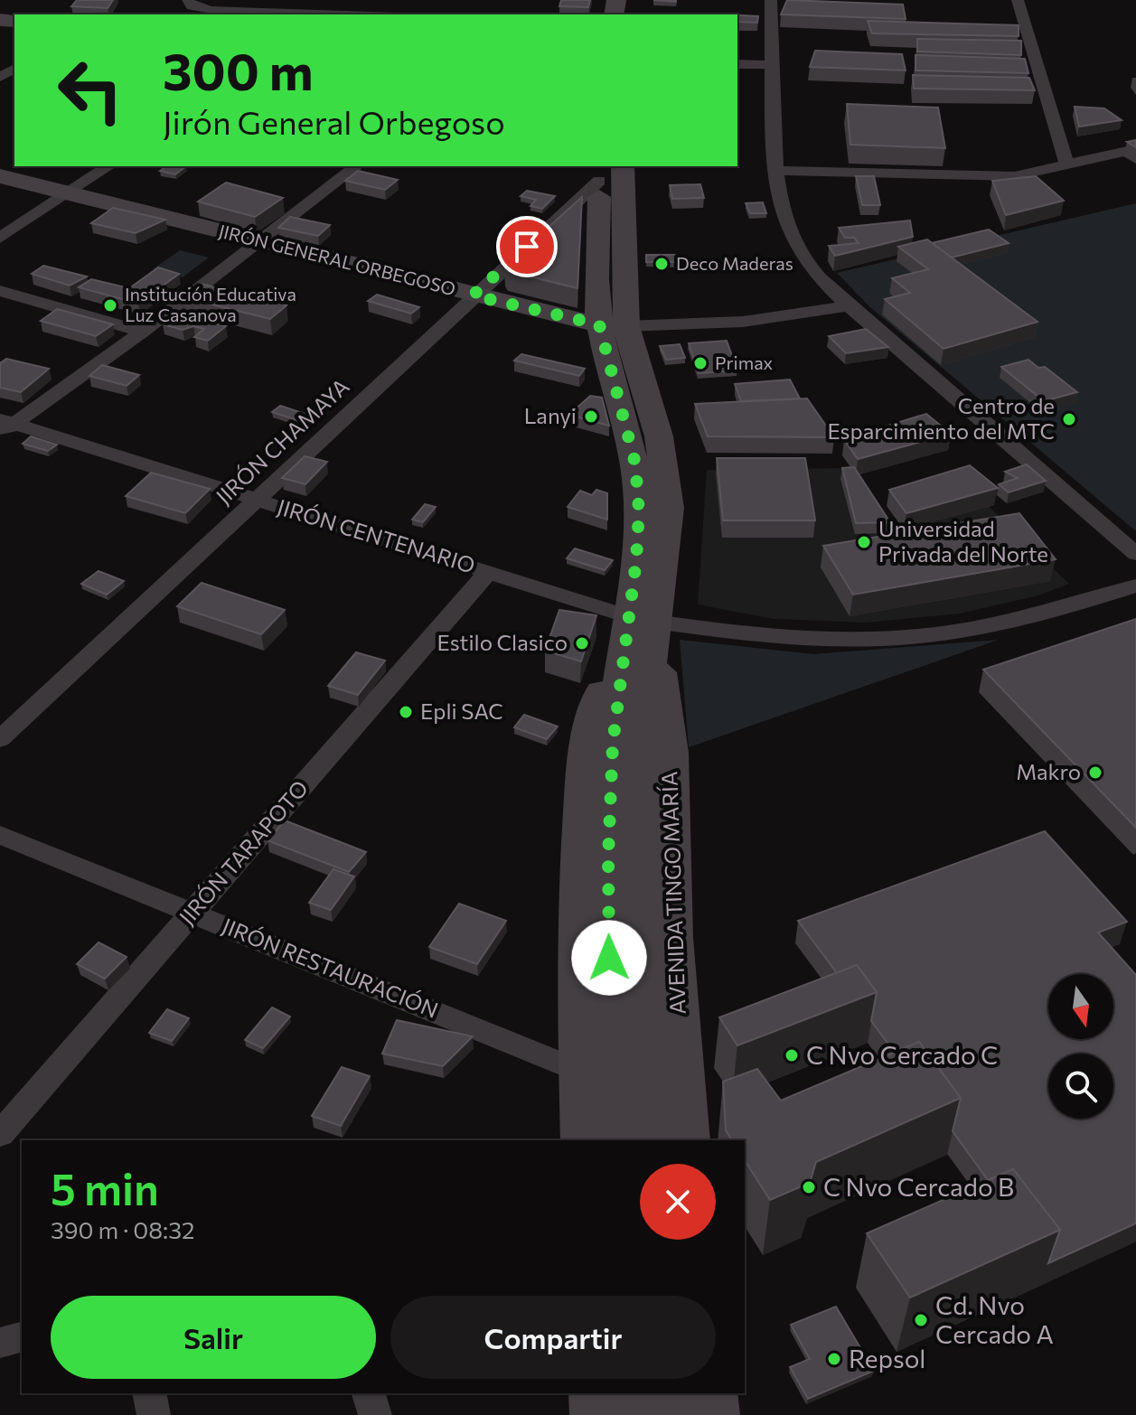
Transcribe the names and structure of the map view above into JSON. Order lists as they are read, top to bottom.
{
  "streets": {
    "main road": ["JIRÓN GENERAL ORBEGOSO", "AVENIDA TINGO MARÍA"],
    "street": [
      "JIRÓN CHAMAYA",
      "JIRÓN CENTENARIO",
      "JIRÓN TARAPOTO",
      "JIRÓN RESTAURACIÓN"
    ]
  },
  "crossings": [
    ["JIRÓN GENERAL ORBEGOSO", "JIRÓN CHAMAYA"],
    ["JIRÓN GENERAL ORBEGOSO", "AVENIDA TINGO MARÍA"],
    ["JIRÓN CHAMAYA", "JIRÓN CENTENARIO"],
    ["JIRÓN CHAMAYA", "AVENIDA TINGO MARÍA"],
    ["JIRÓN CENTENARIO", "JIRÓN TARAPOTO"],
    ["JIRÓN CENTENARIO", "AVENIDA TINGO MARÍA"],
    ["JIRÓN TARAPOTO", "JIRÓN RESTAURACIÓN"],
    ["AVENIDA TINGO MARÍA", "JIRÓN RESTAURACIÓN"]
  ],
  "places": [
    "Deco Maderas",
    "Institución Educativa Luz Casanova",
    "Primax",
    "Lanyi",
    "Centro de Esparcimiento del MTC",
    "Universidad Privada del Norte",
    "Estilo Clasico",
    "Epli SAC",
    "Makro",
    "C Nvo Cercado C",
    "C Nvo Cercado B",
    "Cd. Nvo Cercado A",
    "Repsol"
  ],
  "north": "bottom",
  "page": {
    "turn": ["300 m", "Jirón General Orbegoso"],
    "heading": ["5 min", "390 m · 08:32"],
    "buttons": ["Salir", "Compartir"]
  }
}
